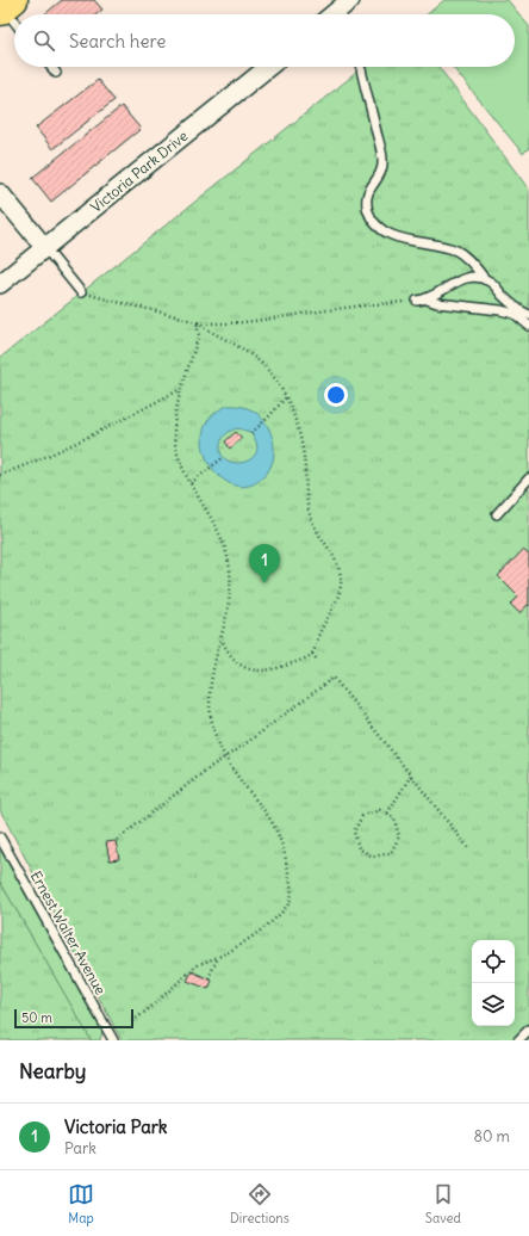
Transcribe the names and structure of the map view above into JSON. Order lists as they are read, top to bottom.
{
  "streets": {
    "street": ["Victoria Park Drive"],
    "lane": ["Ernest Walter Avenue"]
  },
  "scale_bar": "50 m",
  "page": {
    "search": "Search here",
    "pins": "1",
    "scale": "50 m",
    "heading": "Nearby",
    "list": [
      {
        "mark": "1",
        "name": "Victoria Park",
        "note": "Park",
        "value": "80 m"
      }
    ],
    "nav": ["Map", "Directions", "Saved"]
  }
}
